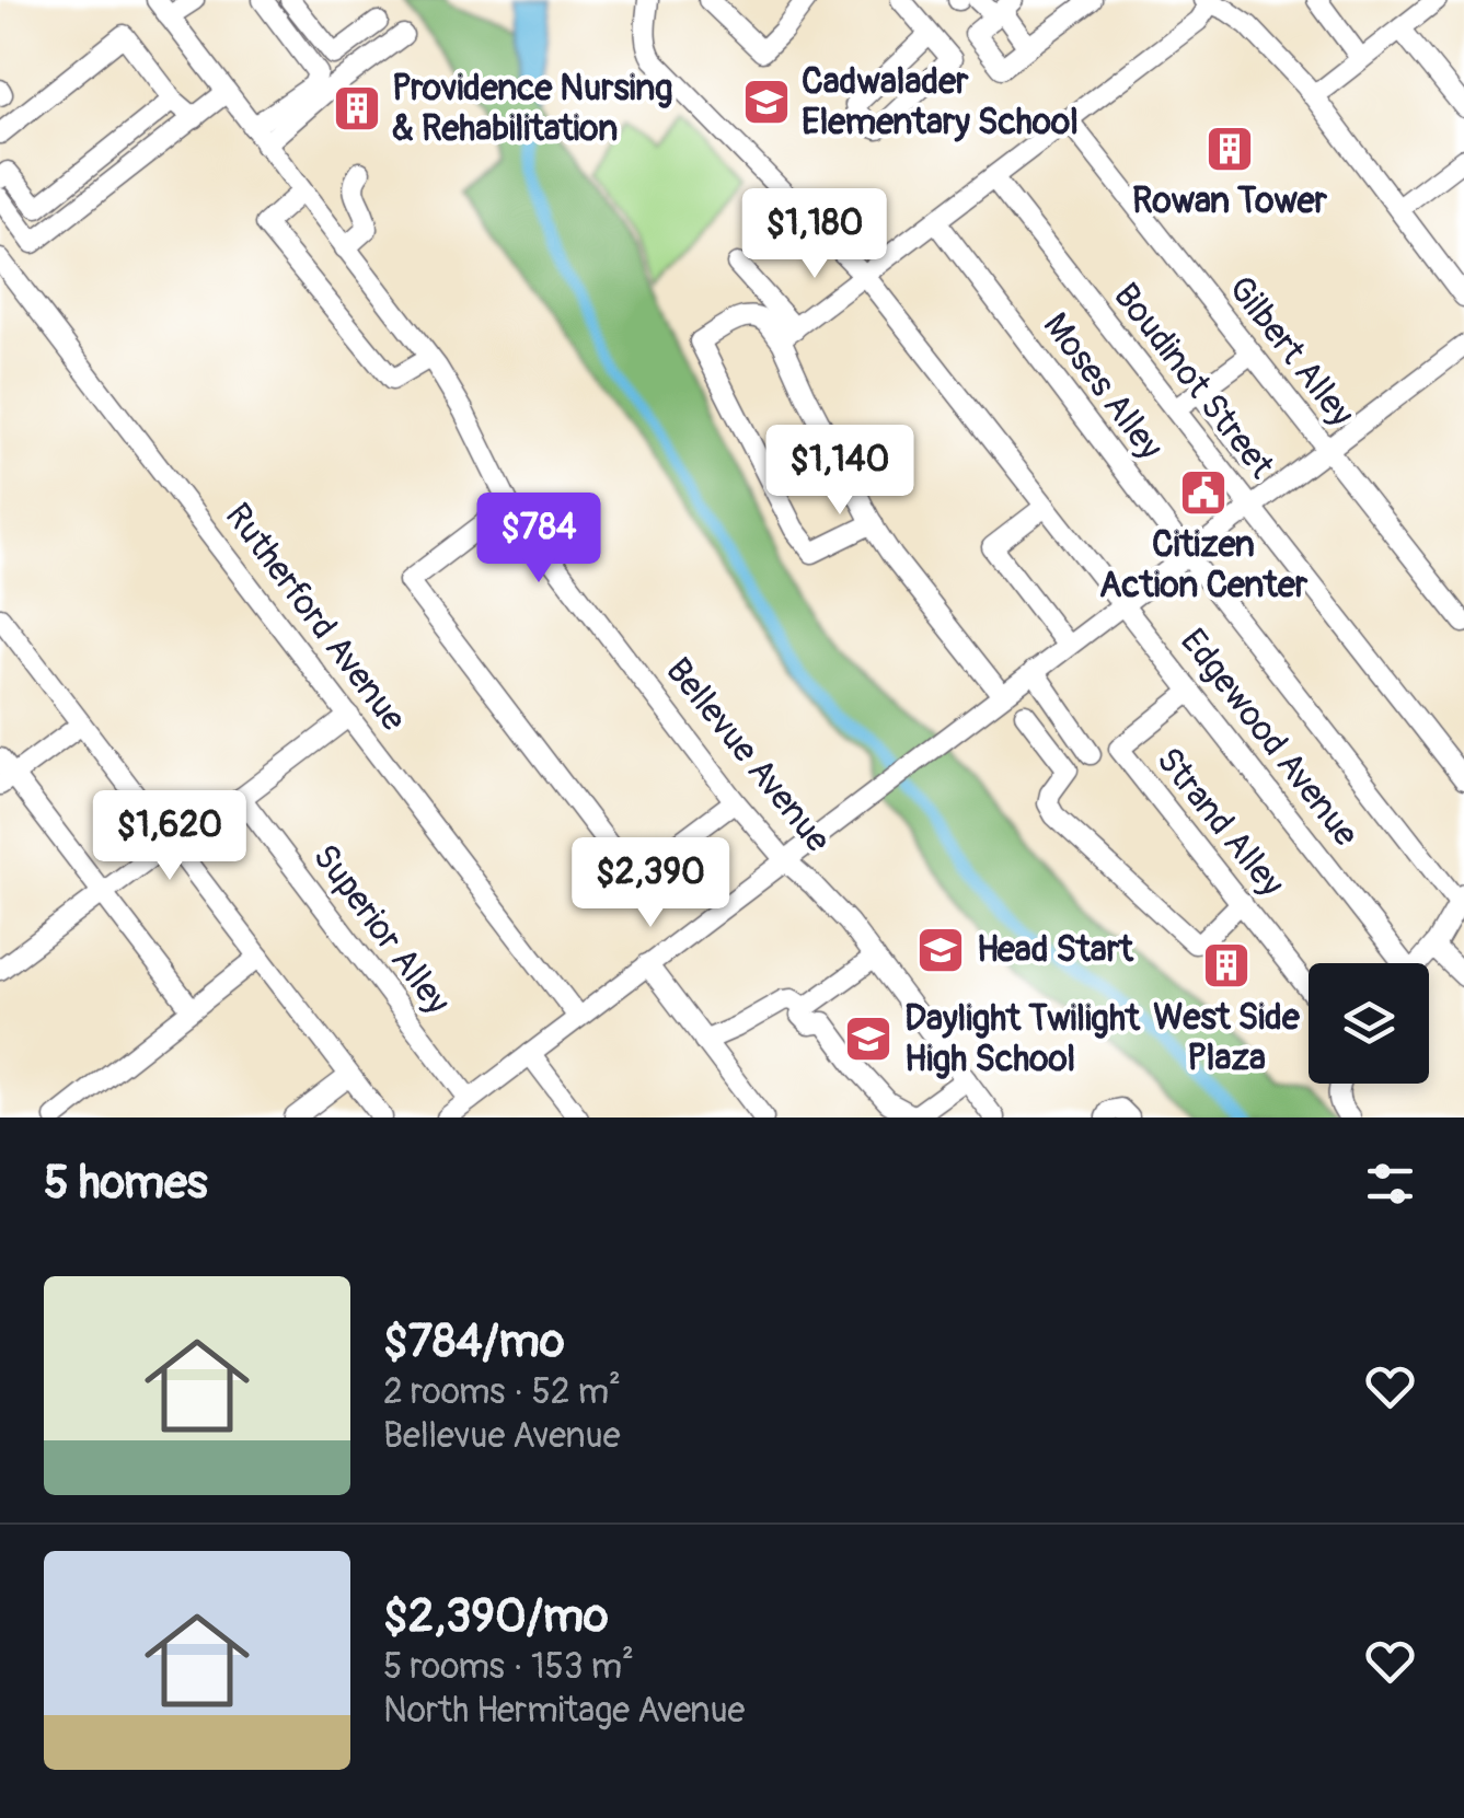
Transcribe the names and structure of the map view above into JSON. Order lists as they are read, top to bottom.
{
  "streets": {
    "street": [
      "Gilbert Alley",
      "Boudinot Street",
      "Moses Alley",
      "Rutherford Avenue",
      "Edgewood Avenue",
      "Bellevue Avenue",
      "Strand Alley",
      "Superior Alley"
    ]
  },
  "crossings": [
    ["Edgewood Avenue", "Strand Alley"]
  ],
  "places": {
    "school or university": ["Cadwalader Elementary School", "Head Start", "Daylight Twilight High School"],
    "building": ["Providence Nursing & Rehabilitation", "Rowan Tower", "West Side Plaza"],
    "public building": ["Citizen Action Center"]
  },
  "page": {
    "price": [
      "$1,180",
      "$1,140",
      "$784",
      "$1,620",
      "$2,390"
    ],
    "heading": "5 homes",
    "list": [
      {
        "name": "$784/mo",
        "note": "2 rooms · 52 m² · Bellevue Avenue"
      },
      {
        "name": "$2,390/mo",
        "note": "5 rooms · 153 m² · North Hermitage Avenue"
      }
    ]
  }
}
